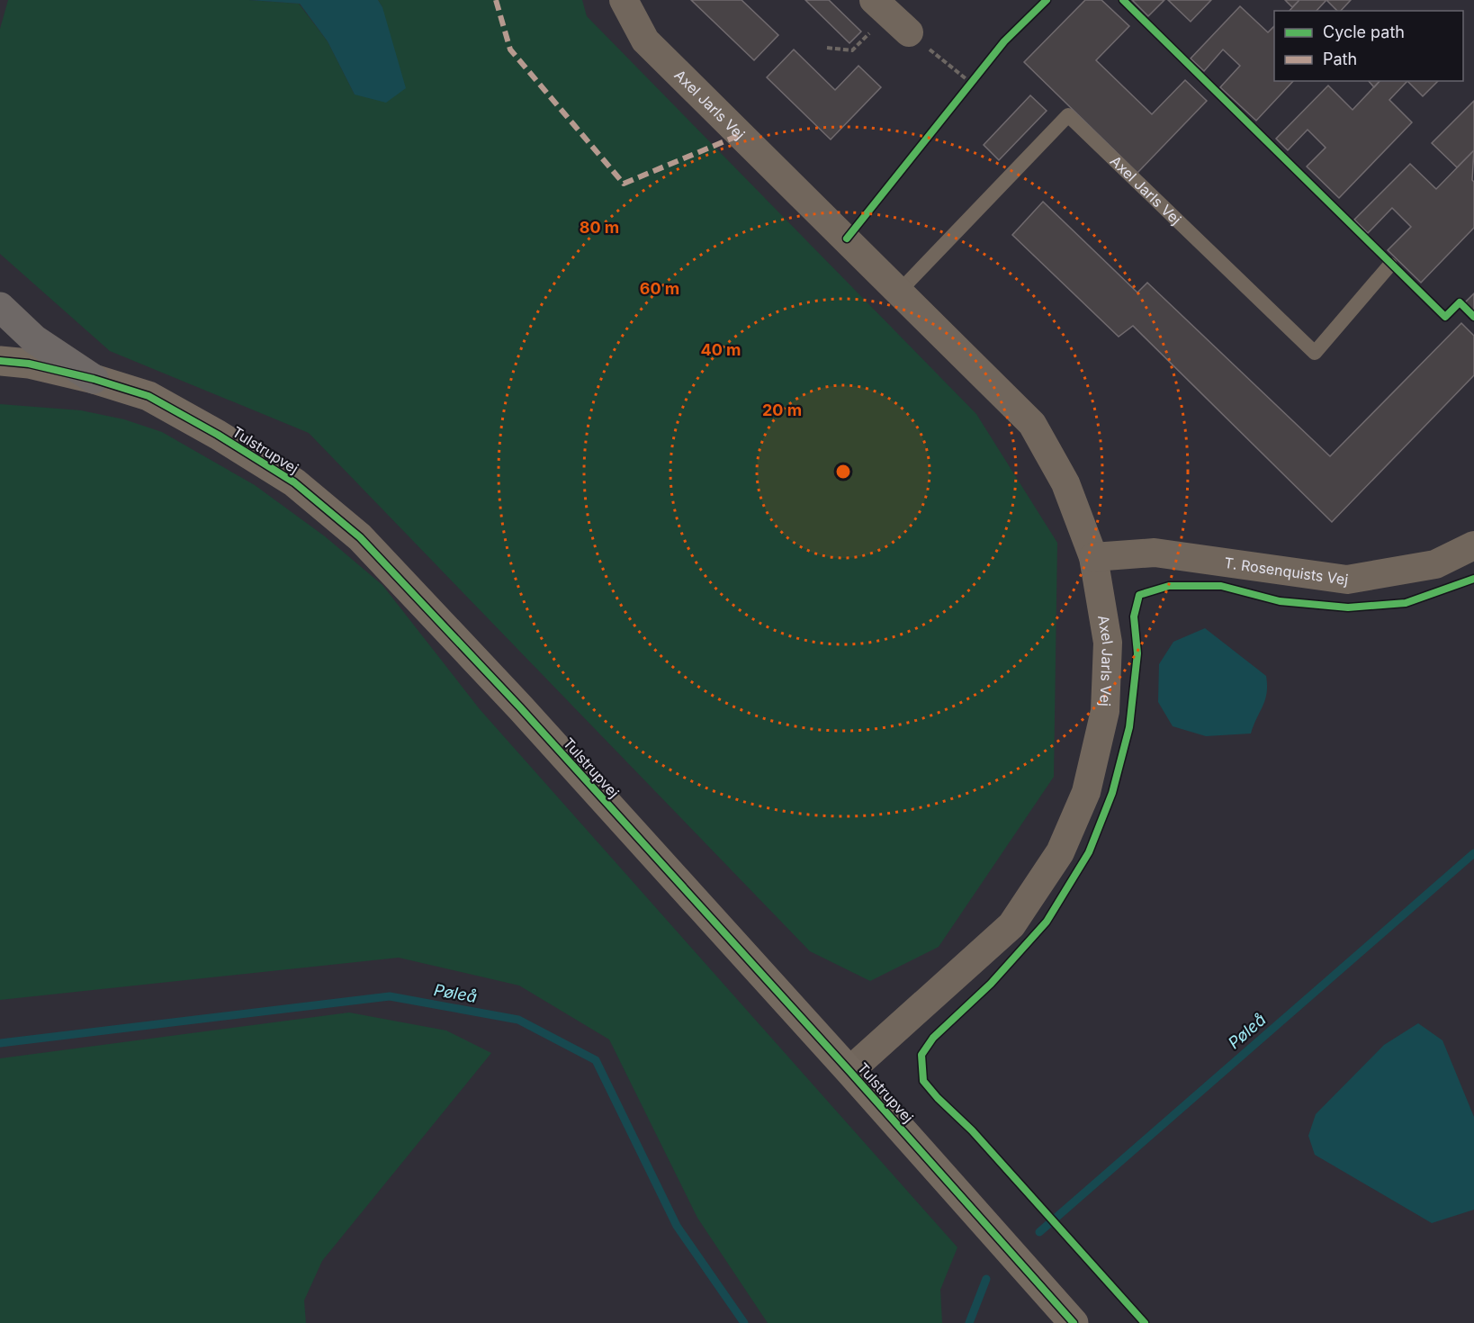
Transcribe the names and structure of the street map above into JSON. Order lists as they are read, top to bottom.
{
  "streets": {
    "street": ["Axel Jarls Vej", "Tulstrupvej", "T. Rosenquists Vej"]
  },
  "crossings": [
    ["Axel Jarls Vej", "Tulstrupvej"],
    ["Axel Jarls Vej", "T. Rosenquists Vej"]
  ],
  "water": ["Pøleå"],
  "legend": ["Cycle path", "Path"],
  "rings": [
    "80 m",
    "60 m",
    "40 m",
    "20 m"
  ]
}
